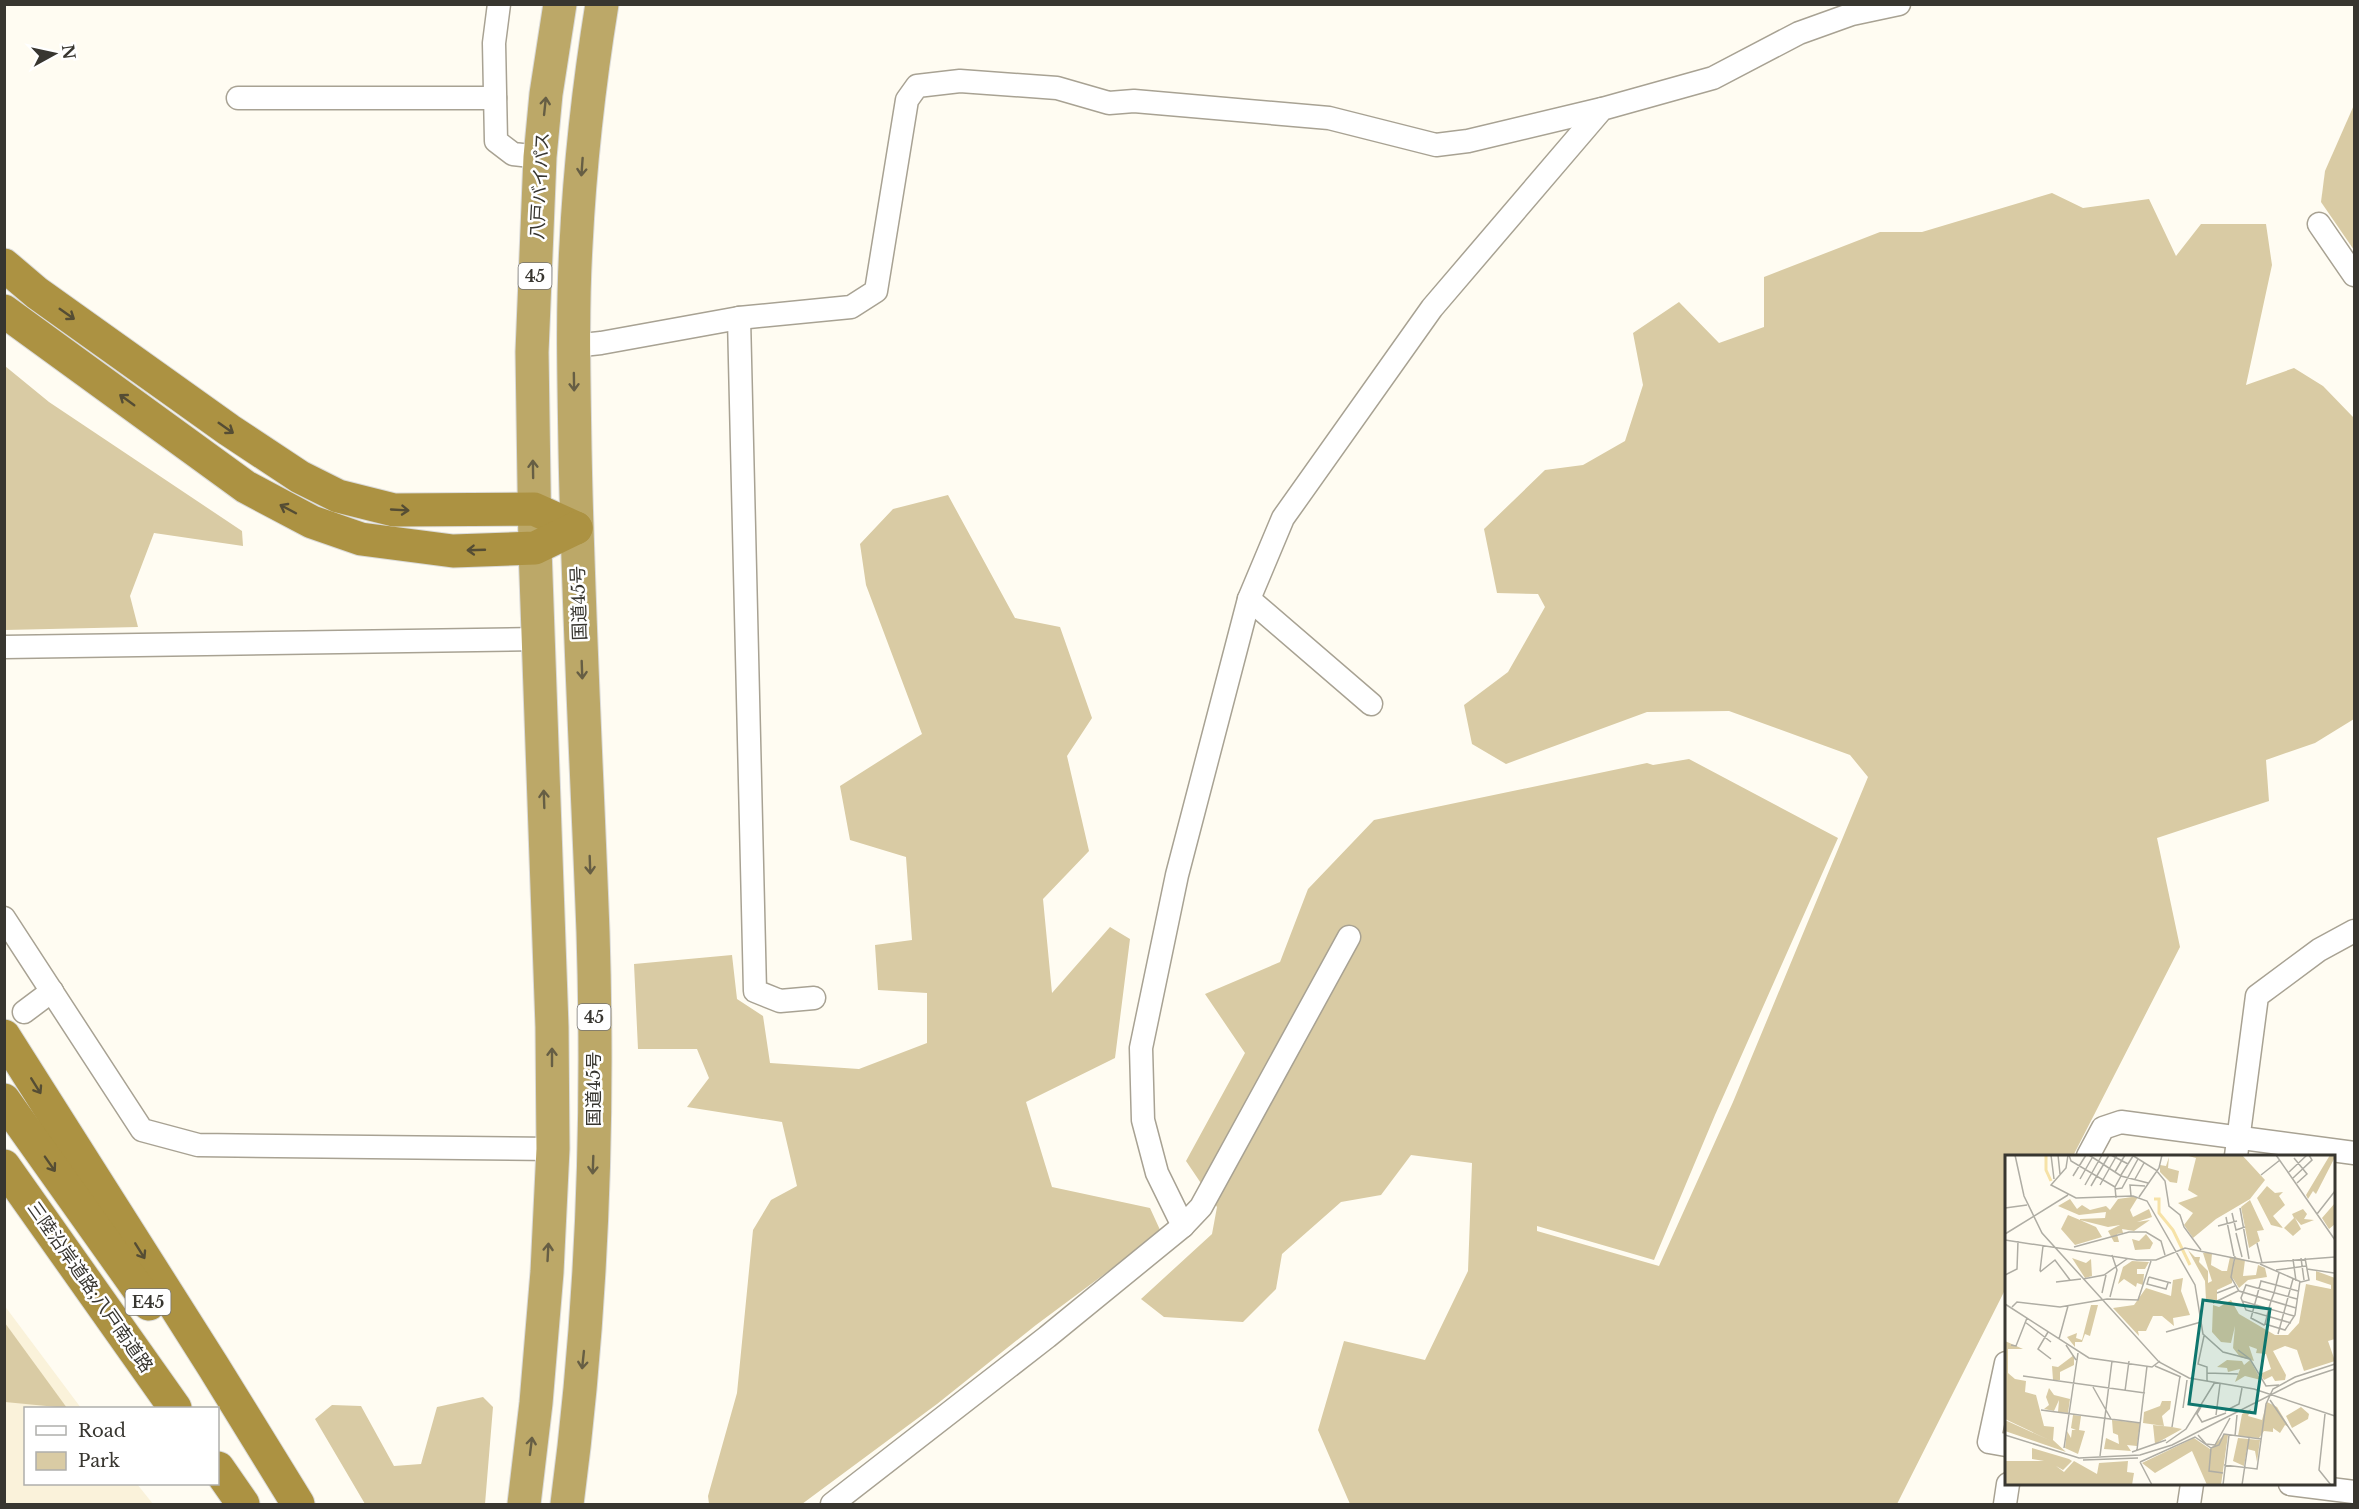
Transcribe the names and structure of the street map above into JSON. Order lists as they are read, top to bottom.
{
  "streets": {
    "highway": [
      "八戸バイパス",
      "45",
      "国道45号",
      "三陸沿岸道路;八戸南道路",
      "E45"
    ]
  },
  "crossings": [
    ["八戸バイパス", "45"],
    ["45", "国道45号"]
  ],
  "legend": ["Road", "Park"],
  "north": "right"
}
